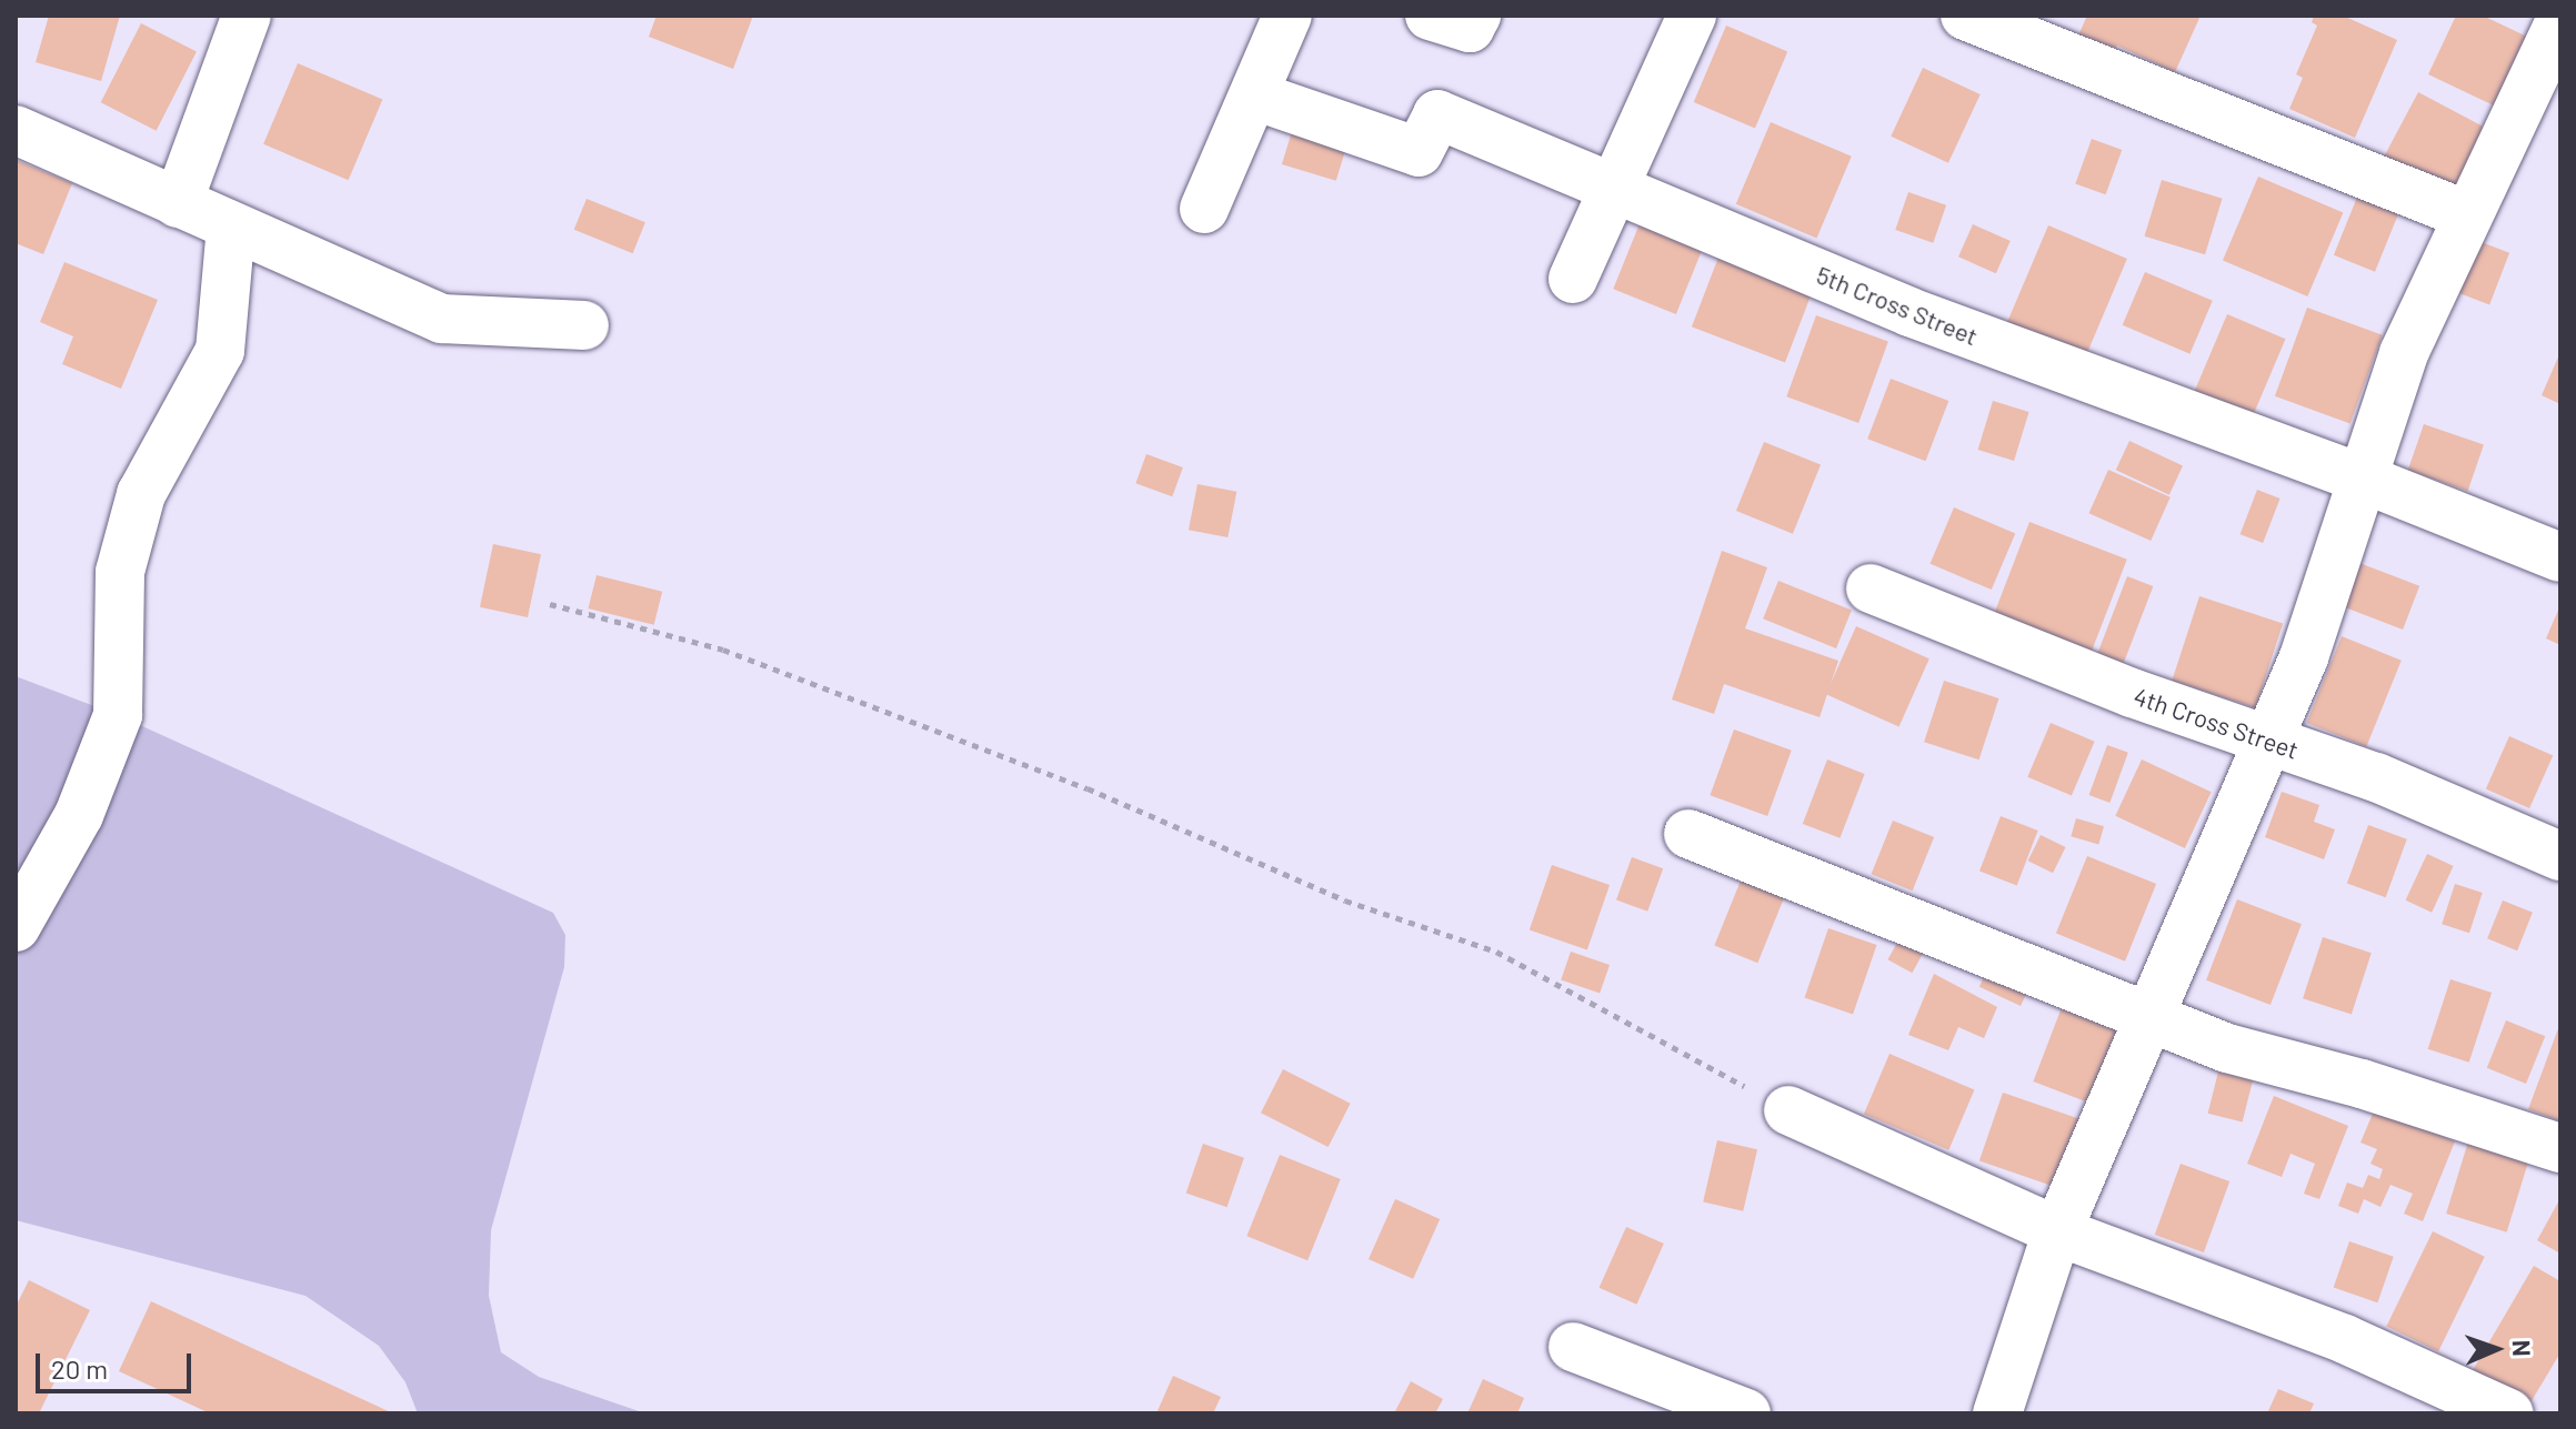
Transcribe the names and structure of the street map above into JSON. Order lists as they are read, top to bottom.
{
  "streets": {
    "street": ["5th Cross Street", "4th Cross Street"]
  },
  "scale_bar": "20 m",
  "north": "right"
}
